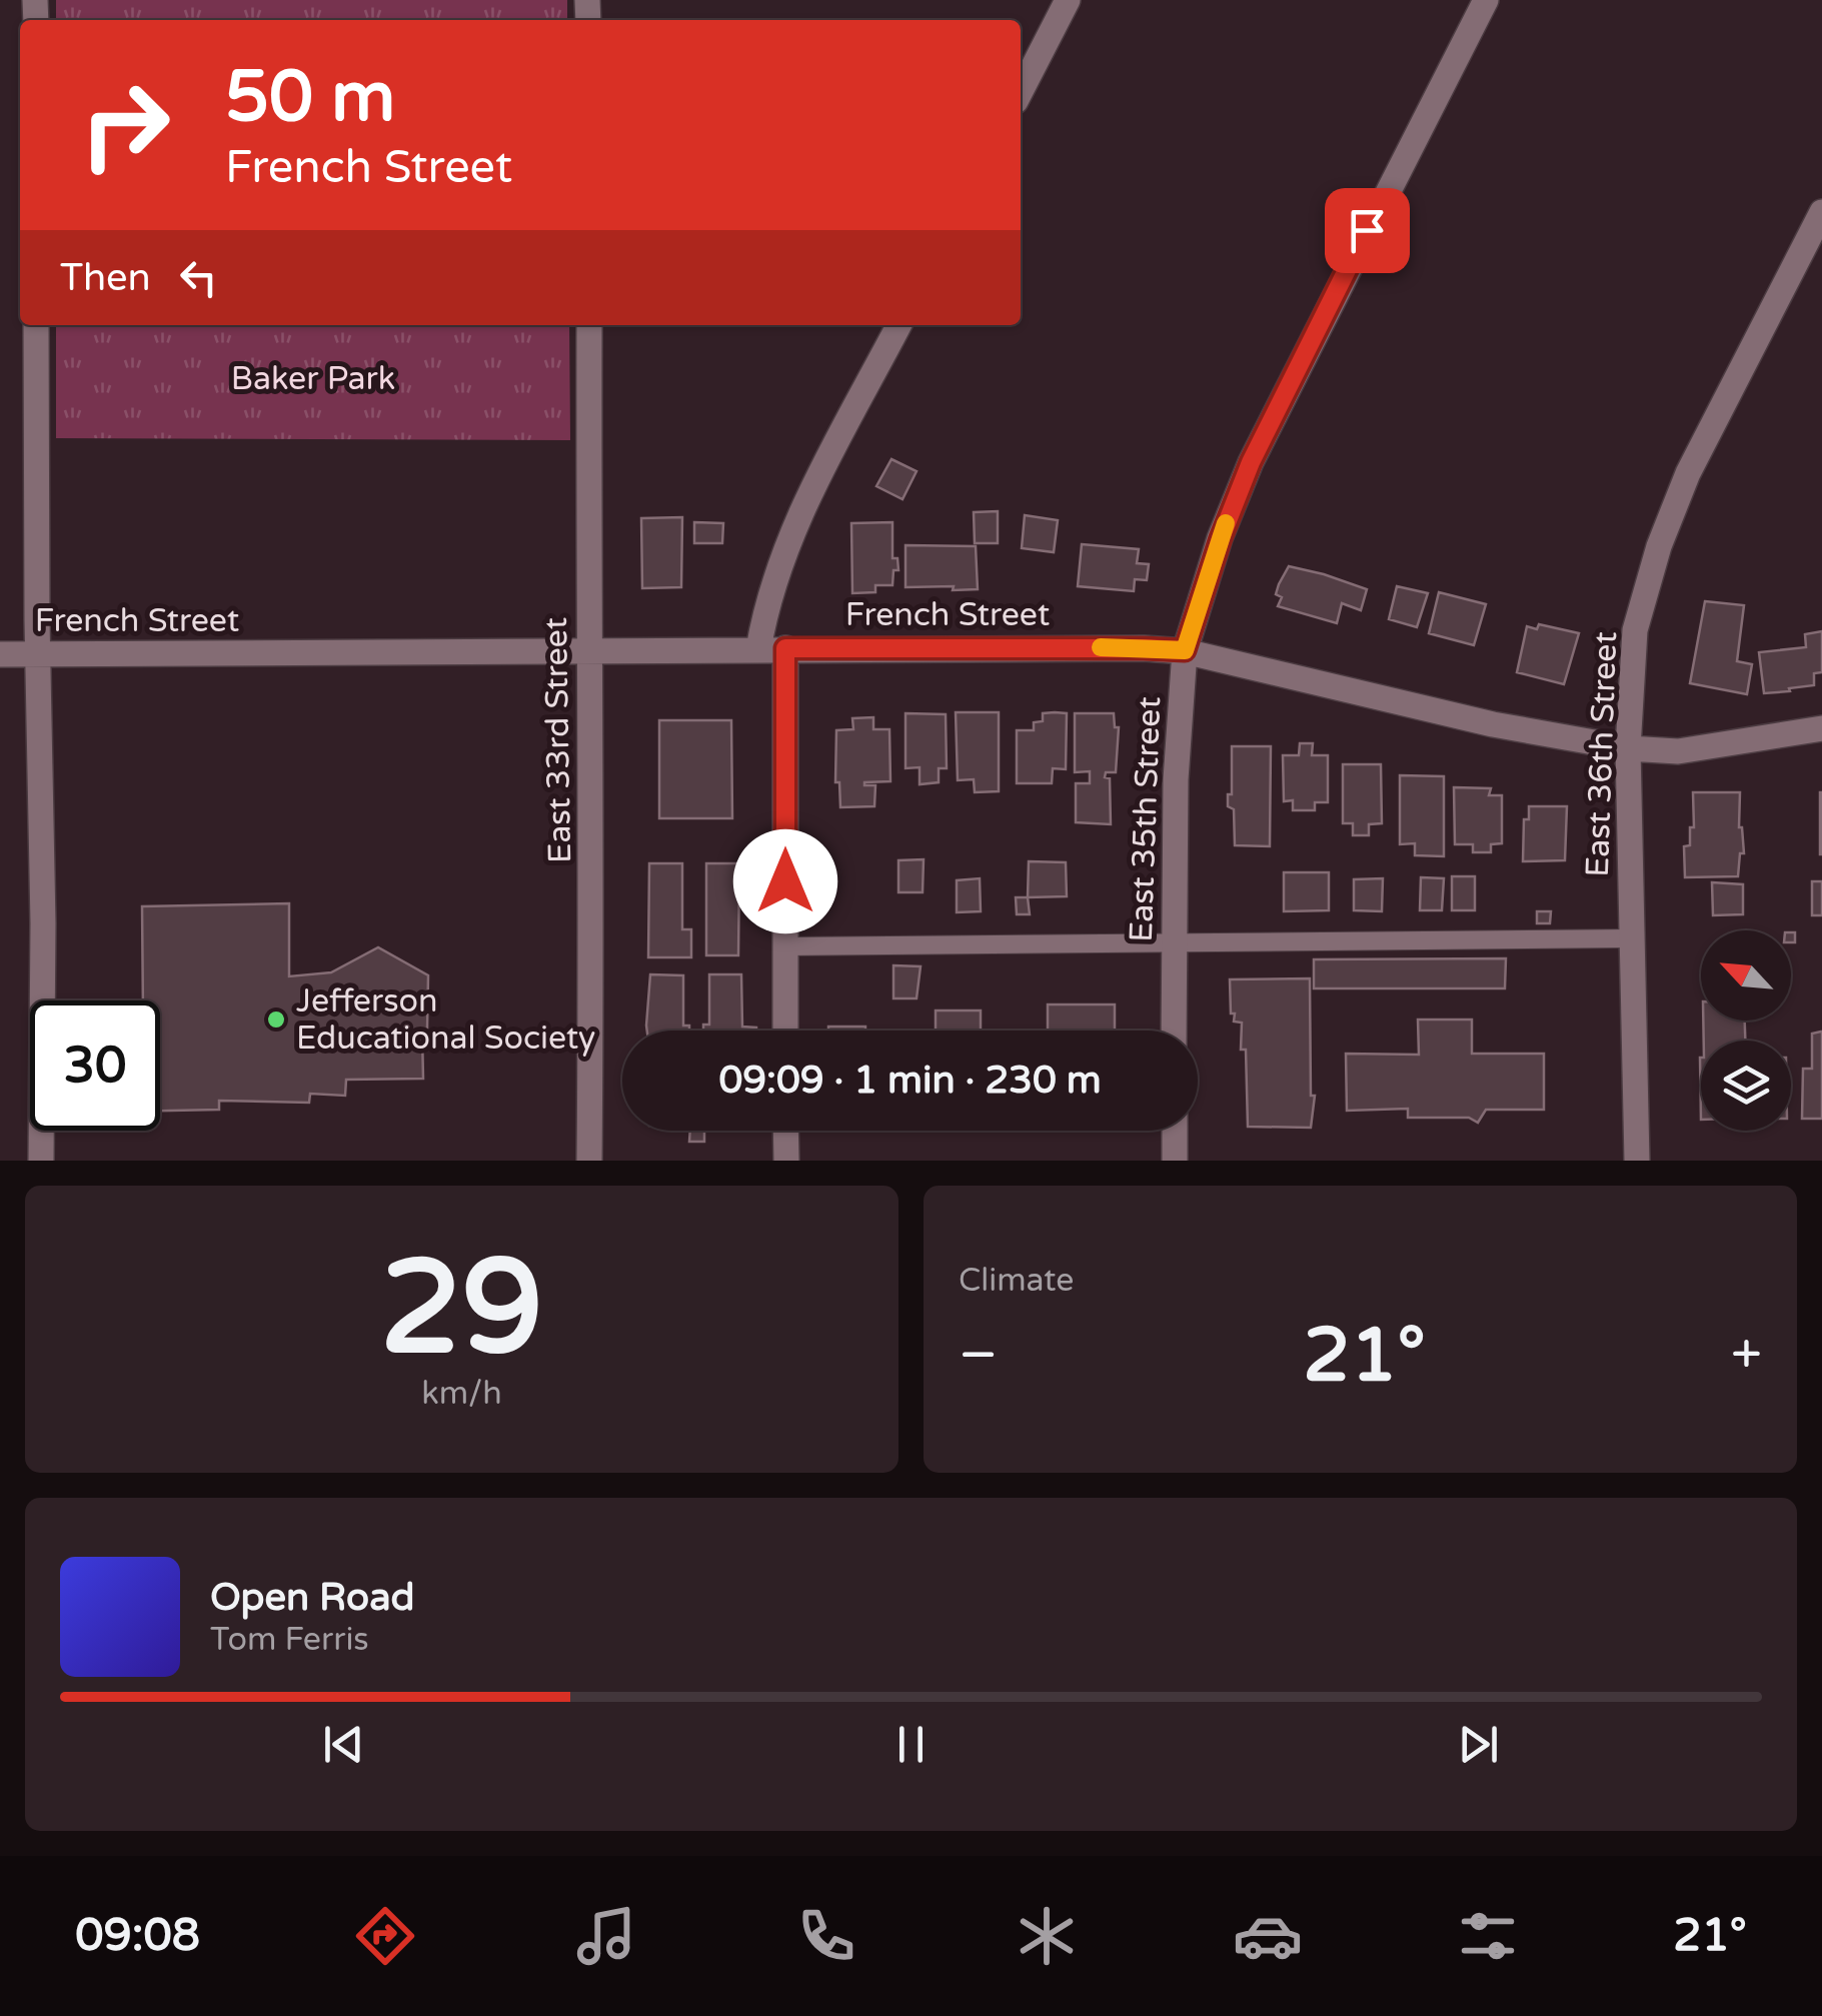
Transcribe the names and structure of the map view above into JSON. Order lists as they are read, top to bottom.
{
  "streets": {
    "street": [
      "French Street",
      "East 33rd Street",
      "East 36th Street",
      "East 35th Street"
    ]
  },
  "crossings": [
    ["French Street", "East 33rd Street"],
    ["French Street", "East 36th Street"],
    ["French Street", "East 35th Street"]
  ],
  "parks": ["Baker Park"],
  "places": ["Jefferson Educational Society"],
  "north": "top left",
  "page": {
    "turn": ["50 m", "French Street"],
    "then": "Then",
    "limit": "30",
    "trip": "09:09 · 1 min · 230 m",
    "tile": [
      ["29", "km/h"],
      "Climate"
    ],
    "heat": ["−", "21°", "+"],
    "song": ["Open Road", "Tom Ferris"],
    "tabs": ["09:08", "21°"]
  }
}
